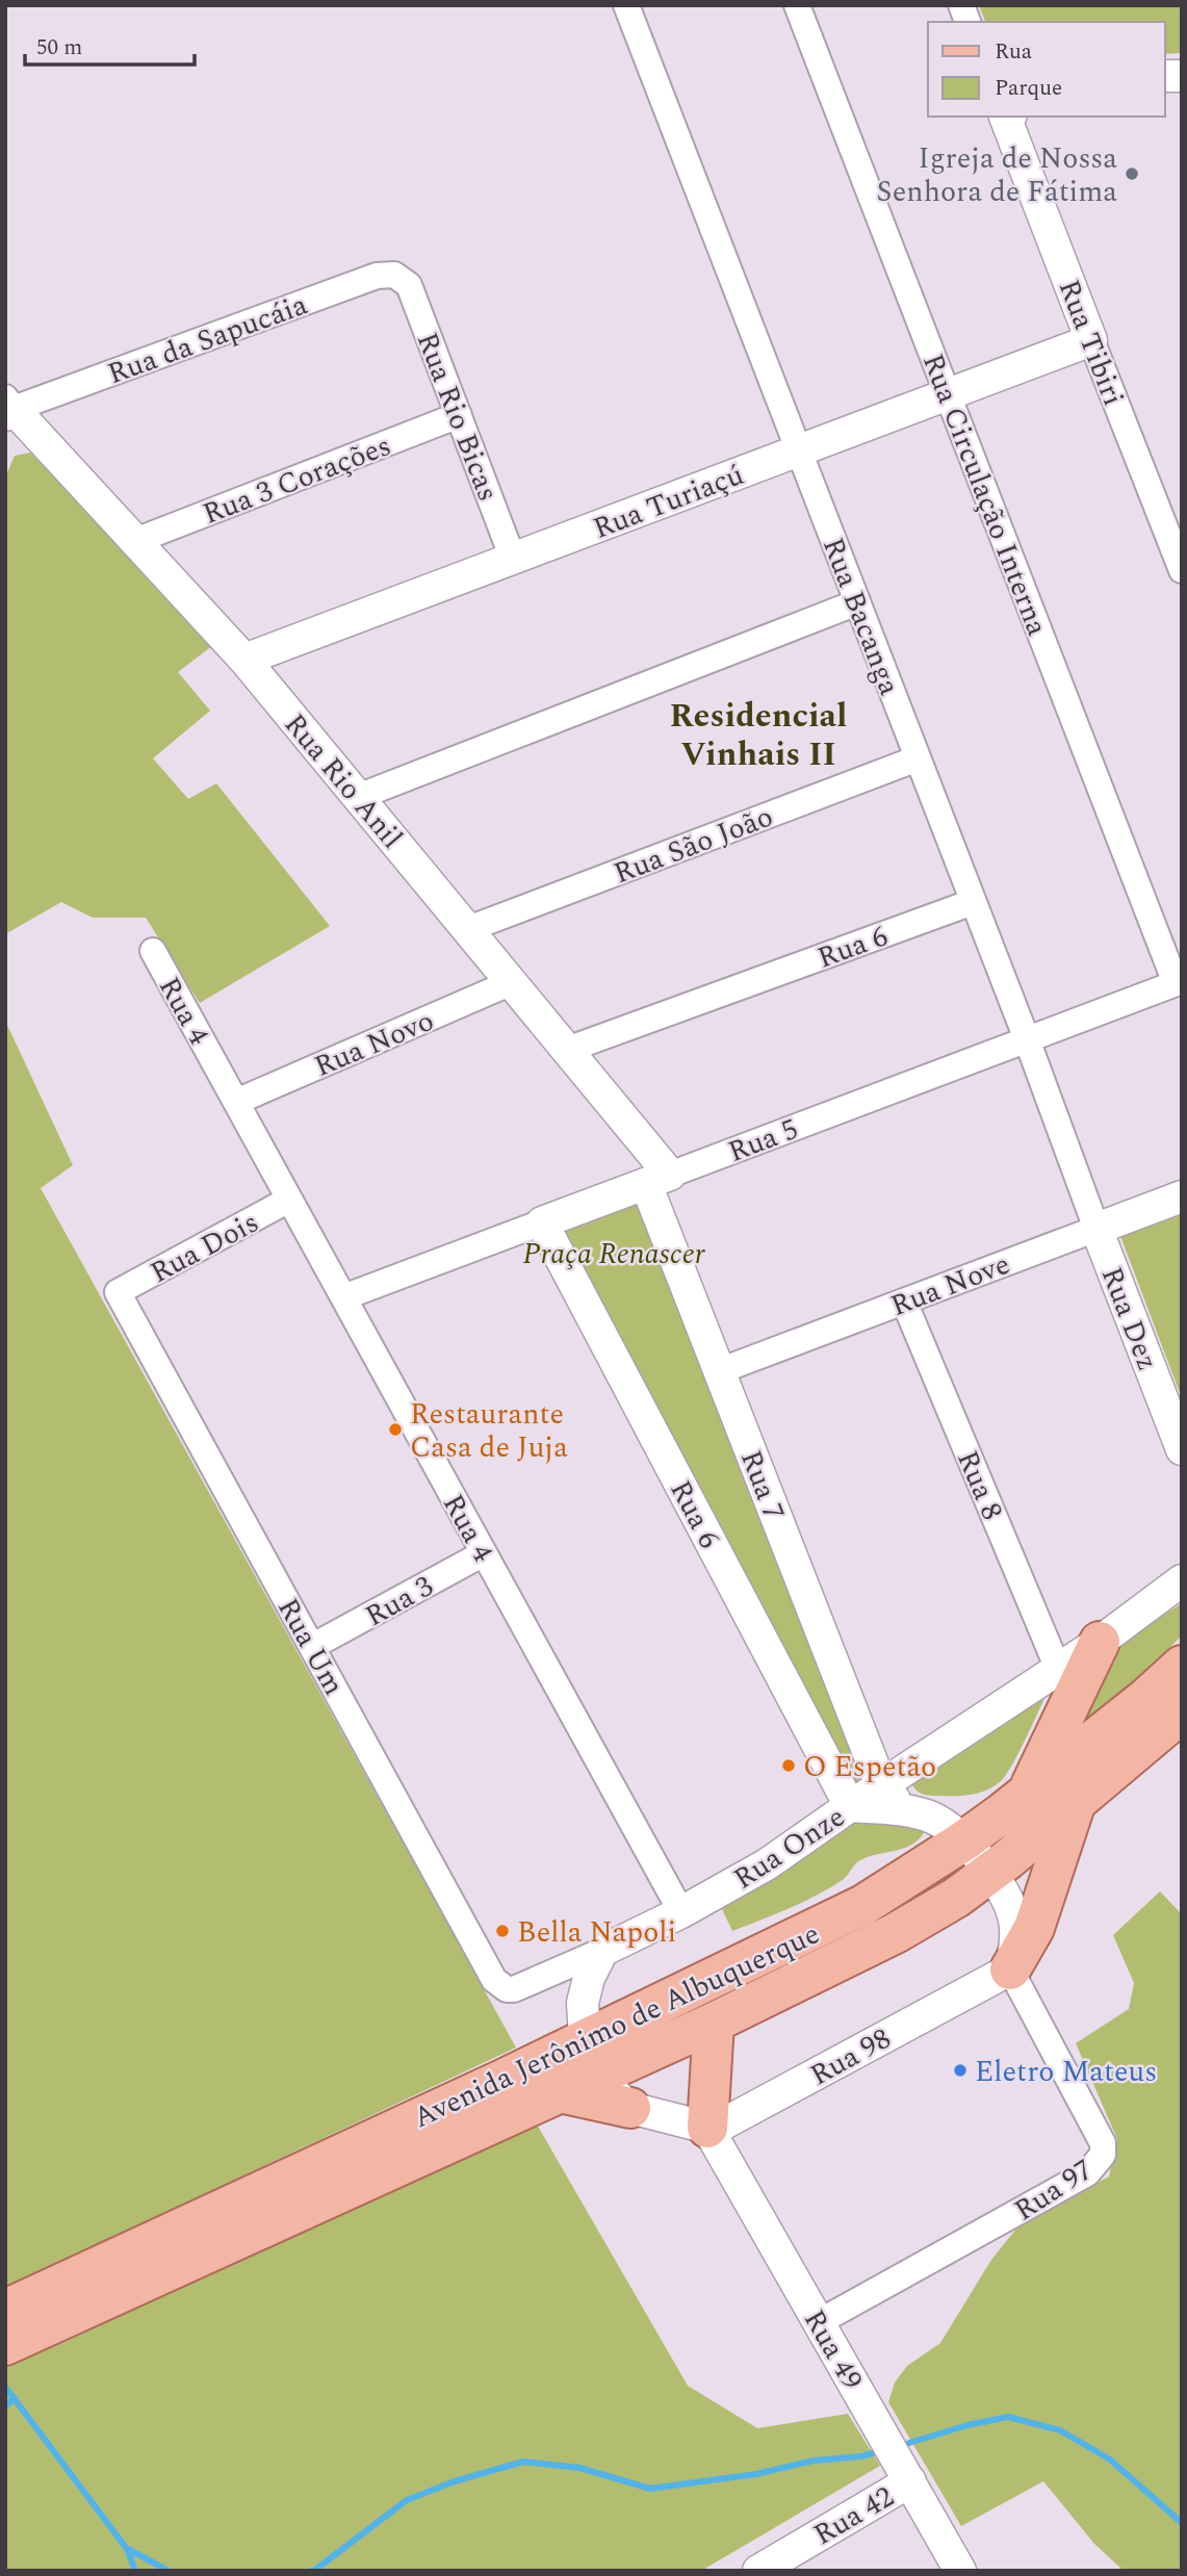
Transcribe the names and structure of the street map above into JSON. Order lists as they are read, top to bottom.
{
  "streets": {
    "main road": ["Avenida Jerônimo de Albuquerque"],
    "street": [
      "Rua da Sapucáia",
      "Rua Tibiri",
      "Rua Rio Bicas",
      "Rua 3 Corações",
      "Rua Circulação Interna",
      "Rua Turiaçú",
      "Rua Bacanga",
      "Rua Rio Anil",
      "Rua São João",
      "Rua 6",
      "Rua 4",
      "Rua Novo",
      "Rua 5",
      "Rua Dois",
      "Rua Nove",
      "Rua Dez",
      "Rua 7",
      "Rua 8",
      "Rua 3",
      "Rua Um",
      "Rua Onze",
      "Rua 98",
      "Rua 97",
      "Rua 49",
      "Rua 42"
    ]
  },
  "crossings": [
    ["Rua da Sapucáia", "Rua Rio Bicas"],
    ["Rua da Sapucáia", "Rua Rio Anil"],
    ["Rua Tibiri", "Rua Turiaçú"],
    ["Rua Rio Bicas", "Rua 3 Corações"],
    ["Rua Rio Bicas", "Rua Turiaçú"],
    ["Rua 3 Corações", "Rua Rio Anil"],
    ["Rua Circulação Interna", "Rua Turiaçú"],
    ["Rua Circulação Interna", "Rua 5"],
    ["Rua Turiaçú", "Rua Bacanga"],
    ["Rua Turiaçú", "Rua Rio Anil"],
    ["Rua Bacanga", "Rua São João"],
    ["Rua Bacanga", "Rua 6"],
    ["Rua Bacanga", "Rua 5"],
    ["Rua Bacanga", "Rua Nove"],
    ["Rua Bacanga", "Rua Dez"],
    ["Rua Rio Anil", "Rua São João"],
    ["Rua Rio Anil", "Rua 6"],
    ["Rua Rio Anil", "Rua Novo"],
    ["Rua Rio Anil", "Rua 5"],
    ["Rua Rio Anil", "Rua 7"],
    ["Rua 6", "Rua 5"],
    ["Rua 6", "Rua Onze"],
    ["Rua 4", "Rua Novo"],
    ["Rua 4", "Rua 5"],
    ["Rua 4", "Rua Dois"],
    ["Rua 4", "Rua 3"],
    ["Rua 4", "Rua Onze"],
    ["Rua 5", "Rua 7"],
    ["Rua Dois", "Rua Um"],
    ["Rua Nove", "Rua Dez"],
    ["Rua Nove", "Rua 7"],
    ["Rua Nove", "Rua 8"],
    ["Rua 7", "Rua Onze"],
    ["Rua 8", "Rua Onze"],
    ["Rua 3", "Rua Um"],
    ["Rua Um", "Rua Onze"],
    ["Rua 98", "Rua 97"],
    ["Rua 98", "Rua 49"],
    ["Rua 97", "Rua 49"],
    ["Rua 49", "Rua 42"]
  ],
  "districts": ["Residencial Vinhais II"],
  "parks": ["Praça Renascer"],
  "places": [
    "Igreja de Nossa Senhora de Fátima",
    "Restaurante Casa de Juja",
    "O Espetão",
    "Bella Napoli",
    "Eletro Mateus"
  ],
  "legend": ["Rua", "Parque"],
  "scale_bar": "50 m"
}
